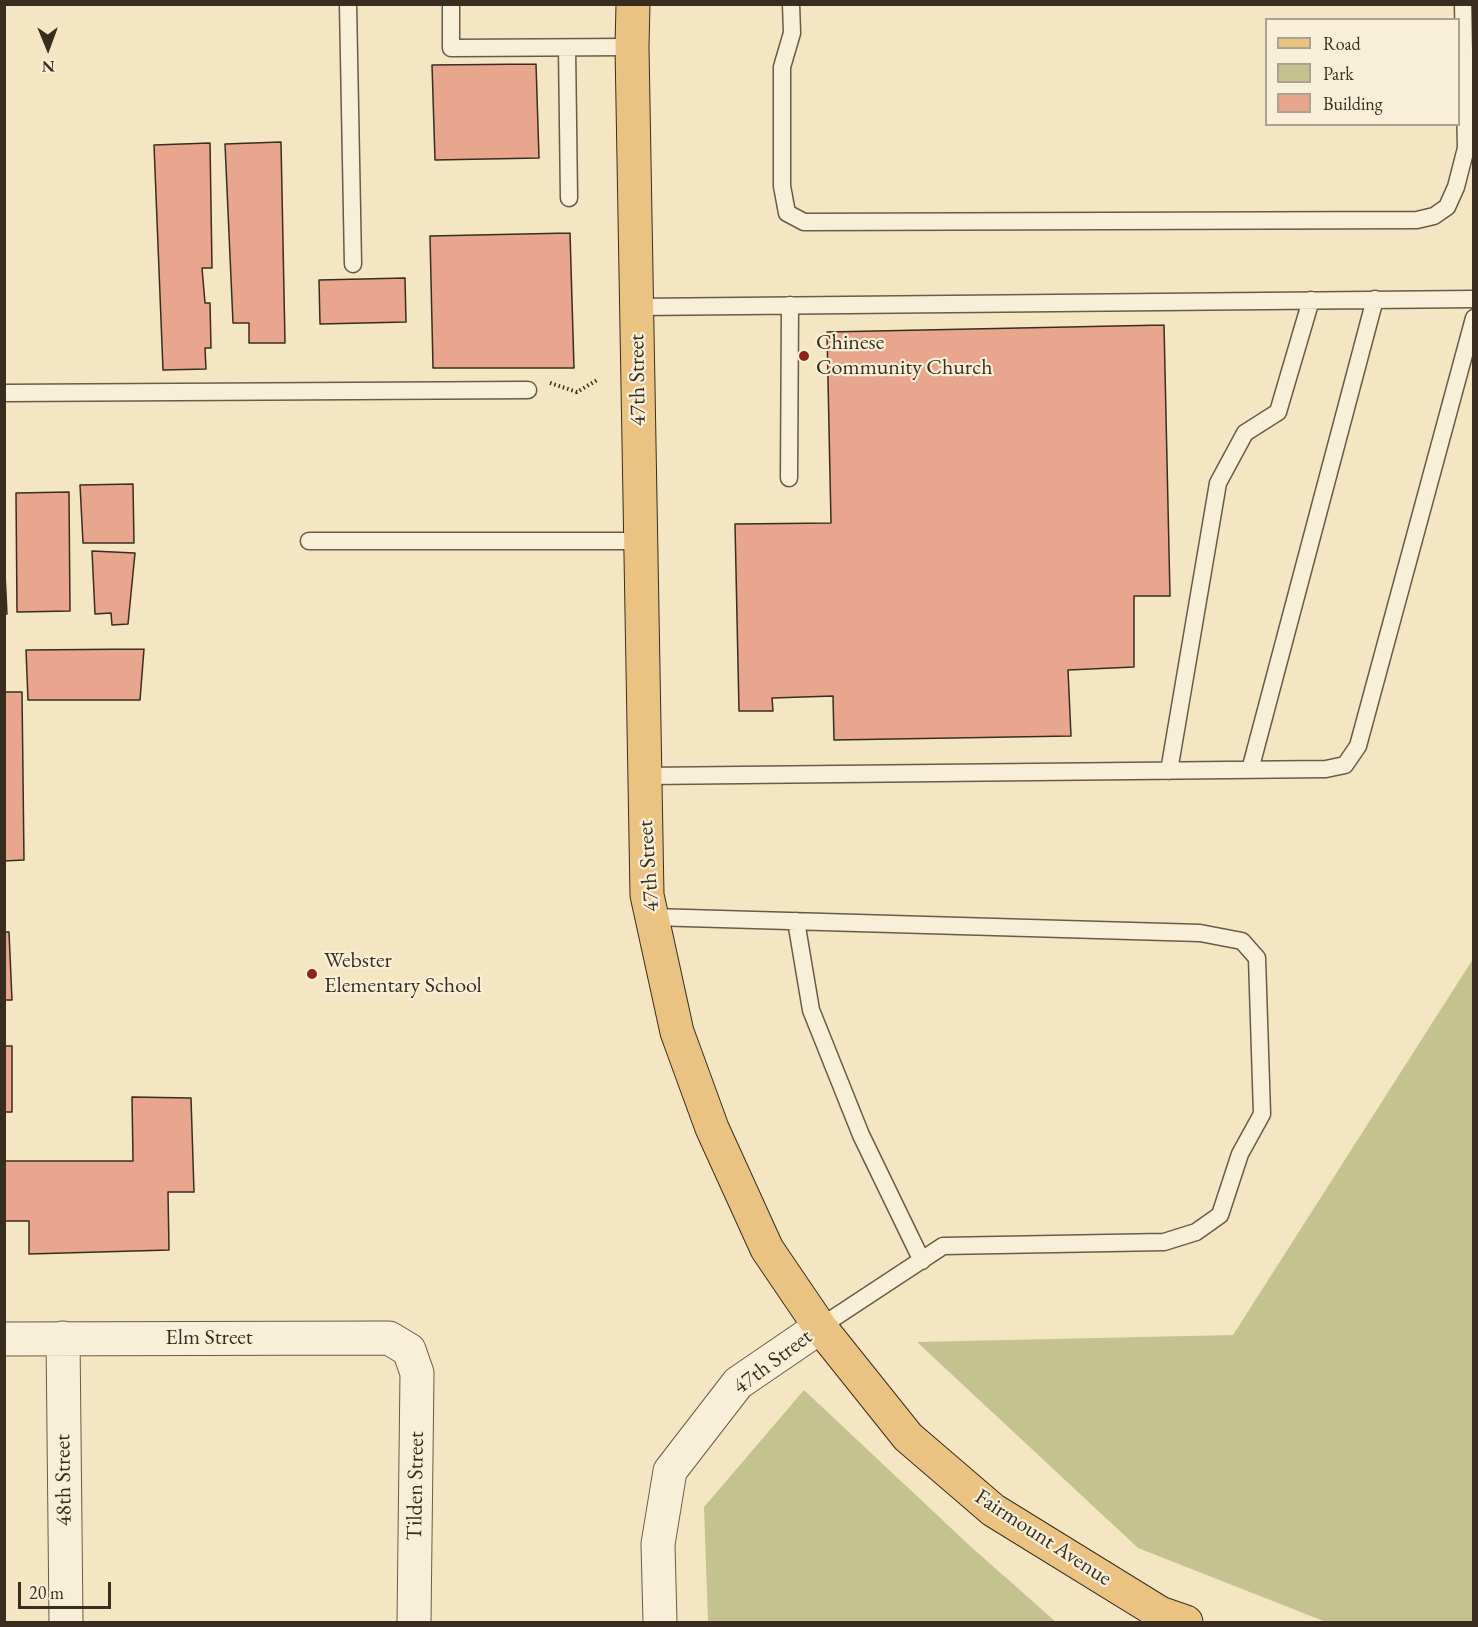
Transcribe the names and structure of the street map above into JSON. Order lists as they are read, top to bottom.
{
  "streets": {
    "main road": ["47th Street", "Fairmount Avenue"],
    "street": ["Elm Street", "48th Street", "Tilden Street"]
  },
  "crossings": [
    ["47th Street", "Fairmount Avenue"],
    ["Elm Street", "48th Street"],
    ["Elm Street", "Tilden Street"]
  ],
  "places": ["Chinese Community Church", "Webster Elementary School"],
  "legend": ["Road", "Park", "Building"],
  "scale_bar": "20 m",
  "north": "bottom"
}
